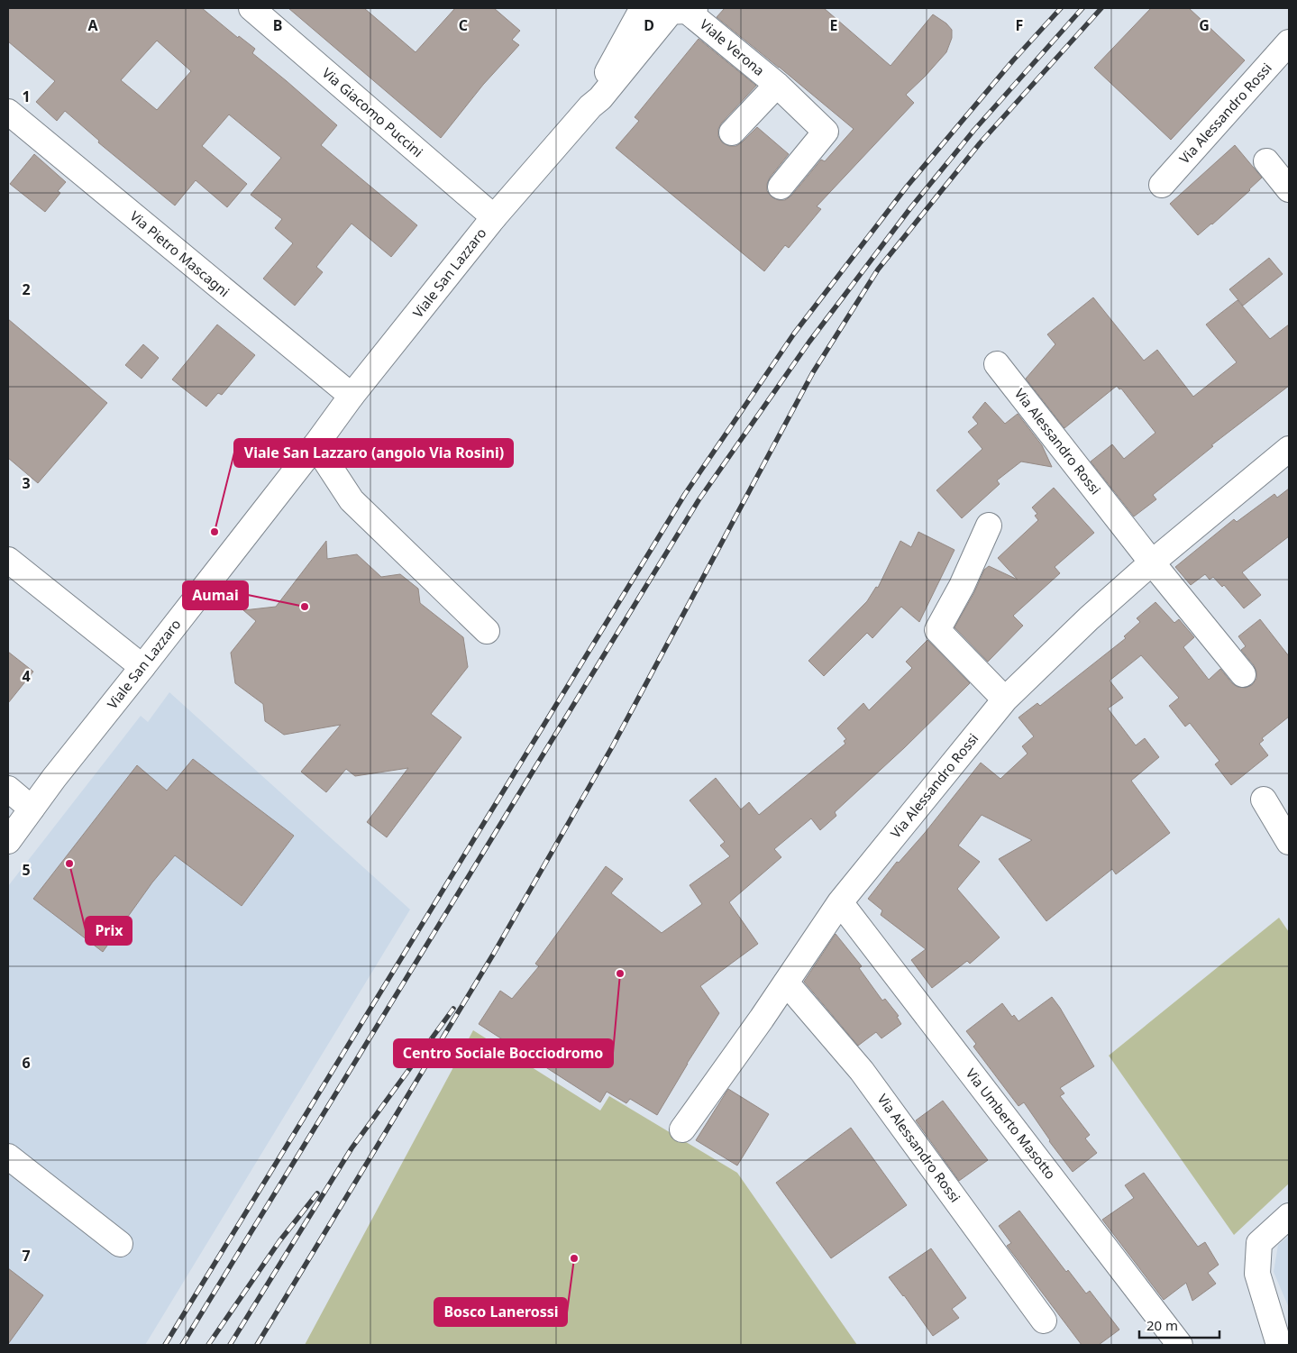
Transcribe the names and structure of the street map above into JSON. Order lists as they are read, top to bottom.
{
  "streets": {
    "street": [
      "Viale Verona",
      "Via Giacomo Puccini",
      "Via Alessandro Rossi",
      "Via Pietro Mascagni",
      "Viale San Lazzaro",
      "Via Umberto Masotto"
    ]
  },
  "crossings": [
    ["Viale Verona", "Viale San Lazzaro"],
    ["Via Giacomo Puccini", "Viale San Lazzaro"],
    ["Via Alessandro Rossi", "Via Umberto Masotto"],
    ["Via Pietro Mascagni", "Viale San Lazzaro"]
  ],
  "places": [
    "Viale San Lazzaro (angolo Via Rosini)",
    "Aumai",
    "Prix",
    "Centro Sociale Bocciodromo",
    "Bosco Lanerossi"
  ],
  "scale_bar": "20 m",
  "grid": {
    "columns": [
      "A",
      "B",
      "C",
      "D",
      "E",
      "F",
      "G"
    ],
    "rows": [
      "1",
      "2",
      "3",
      "4",
      "5",
      "6",
      "7"
    ]
  }
}
